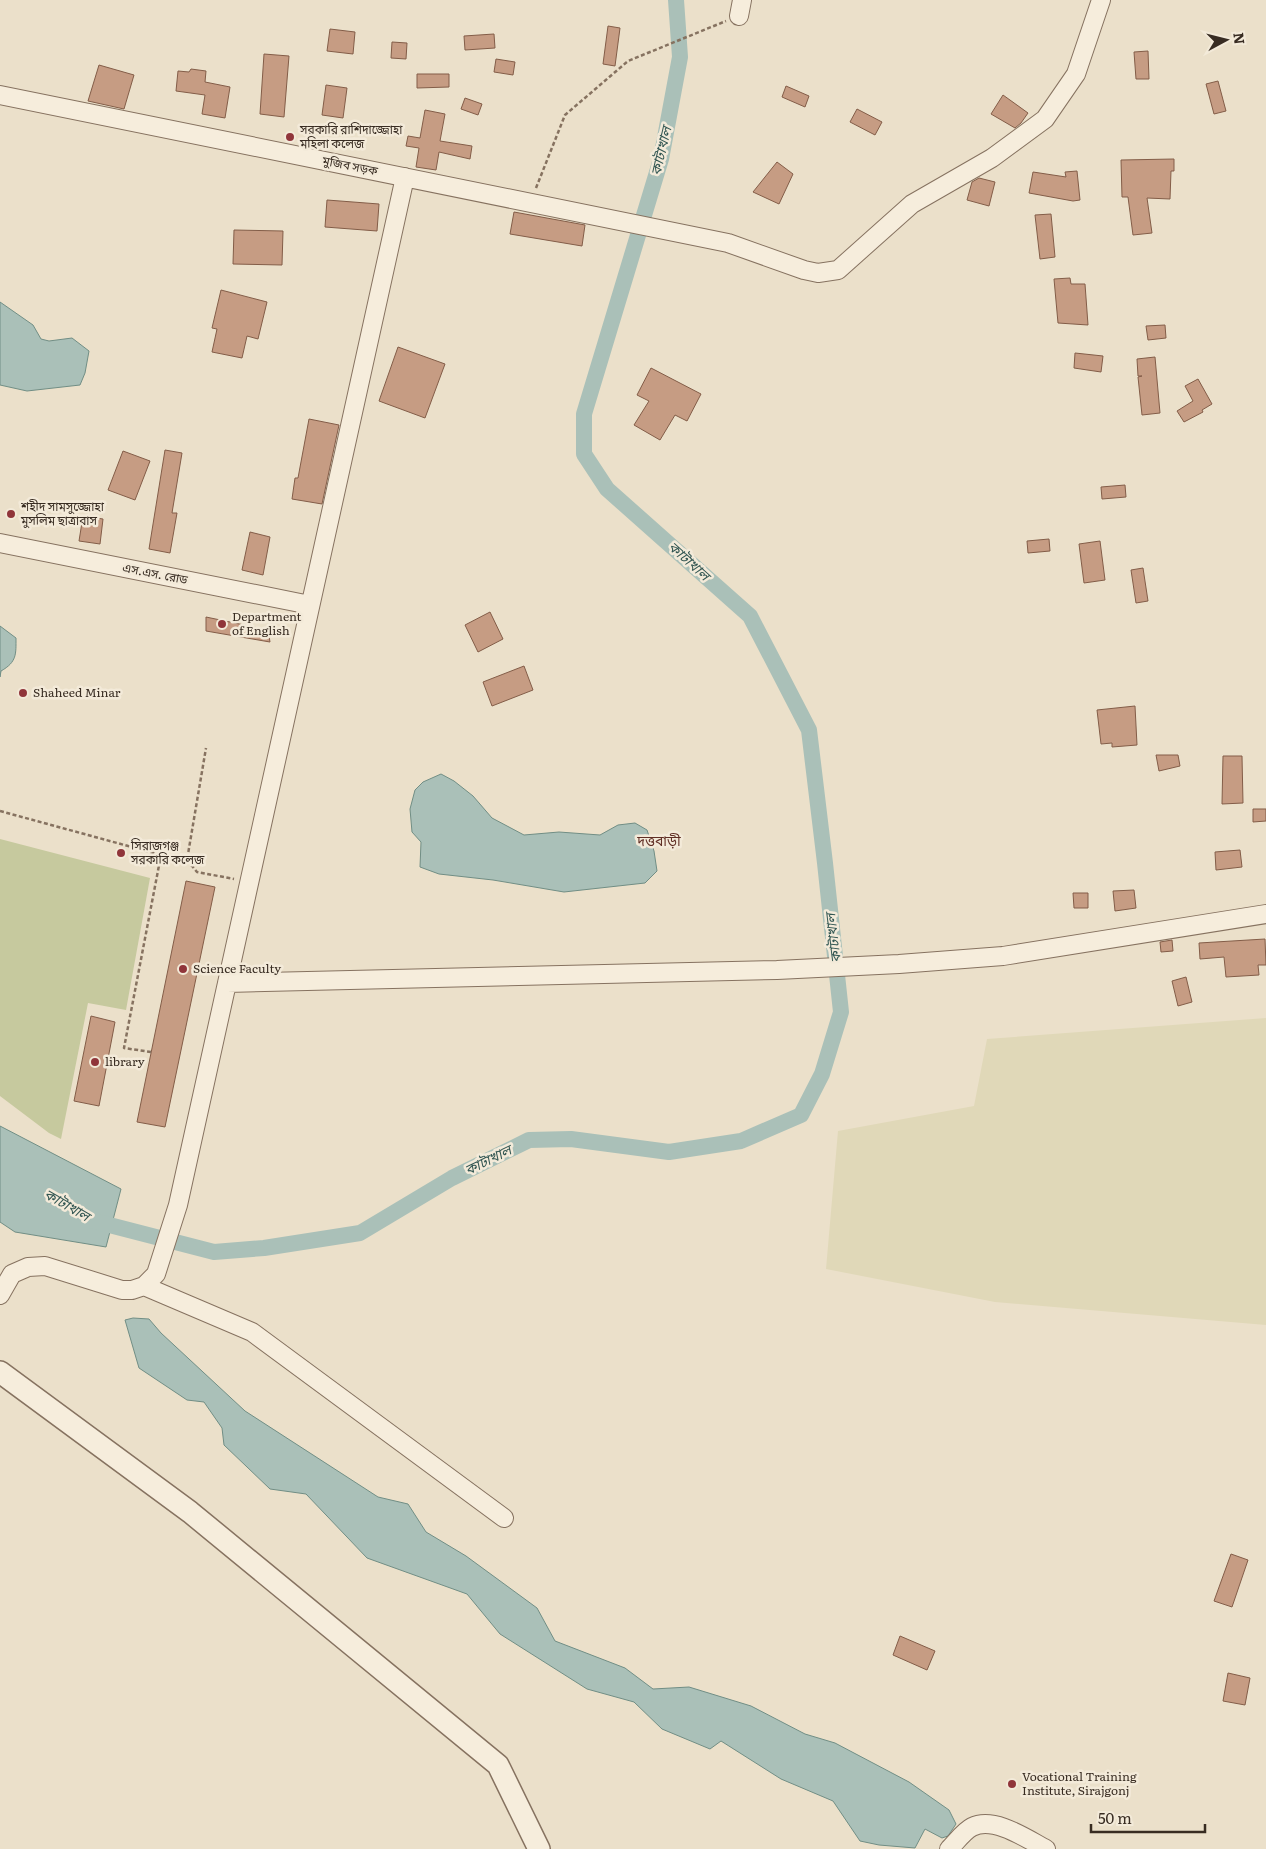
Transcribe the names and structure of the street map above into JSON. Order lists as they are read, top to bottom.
{
  "streets": {
    "street": ["মুজিব সড়ক", "এস.এস. রোড"]
  },
  "districts": ["দত্তবাড়ী"],
  "water": ["কাটাখাল"],
  "places": [
    "সরকারি রাশিদাজ্জোহা মহিলা কলেজ",
    "শহীদ সামসুজ্জোহা মুসলিম ছাত্রাবাস",
    "Department of English",
    "Shaheed Minar",
    "সিরাজগঞ্জ সরকারি কলেজ",
    "Science Faculty",
    "library",
    "Vocational Training Institute, Sirajgonj"
  ],
  "scale_bar": "50 m",
  "north": "right"
}
